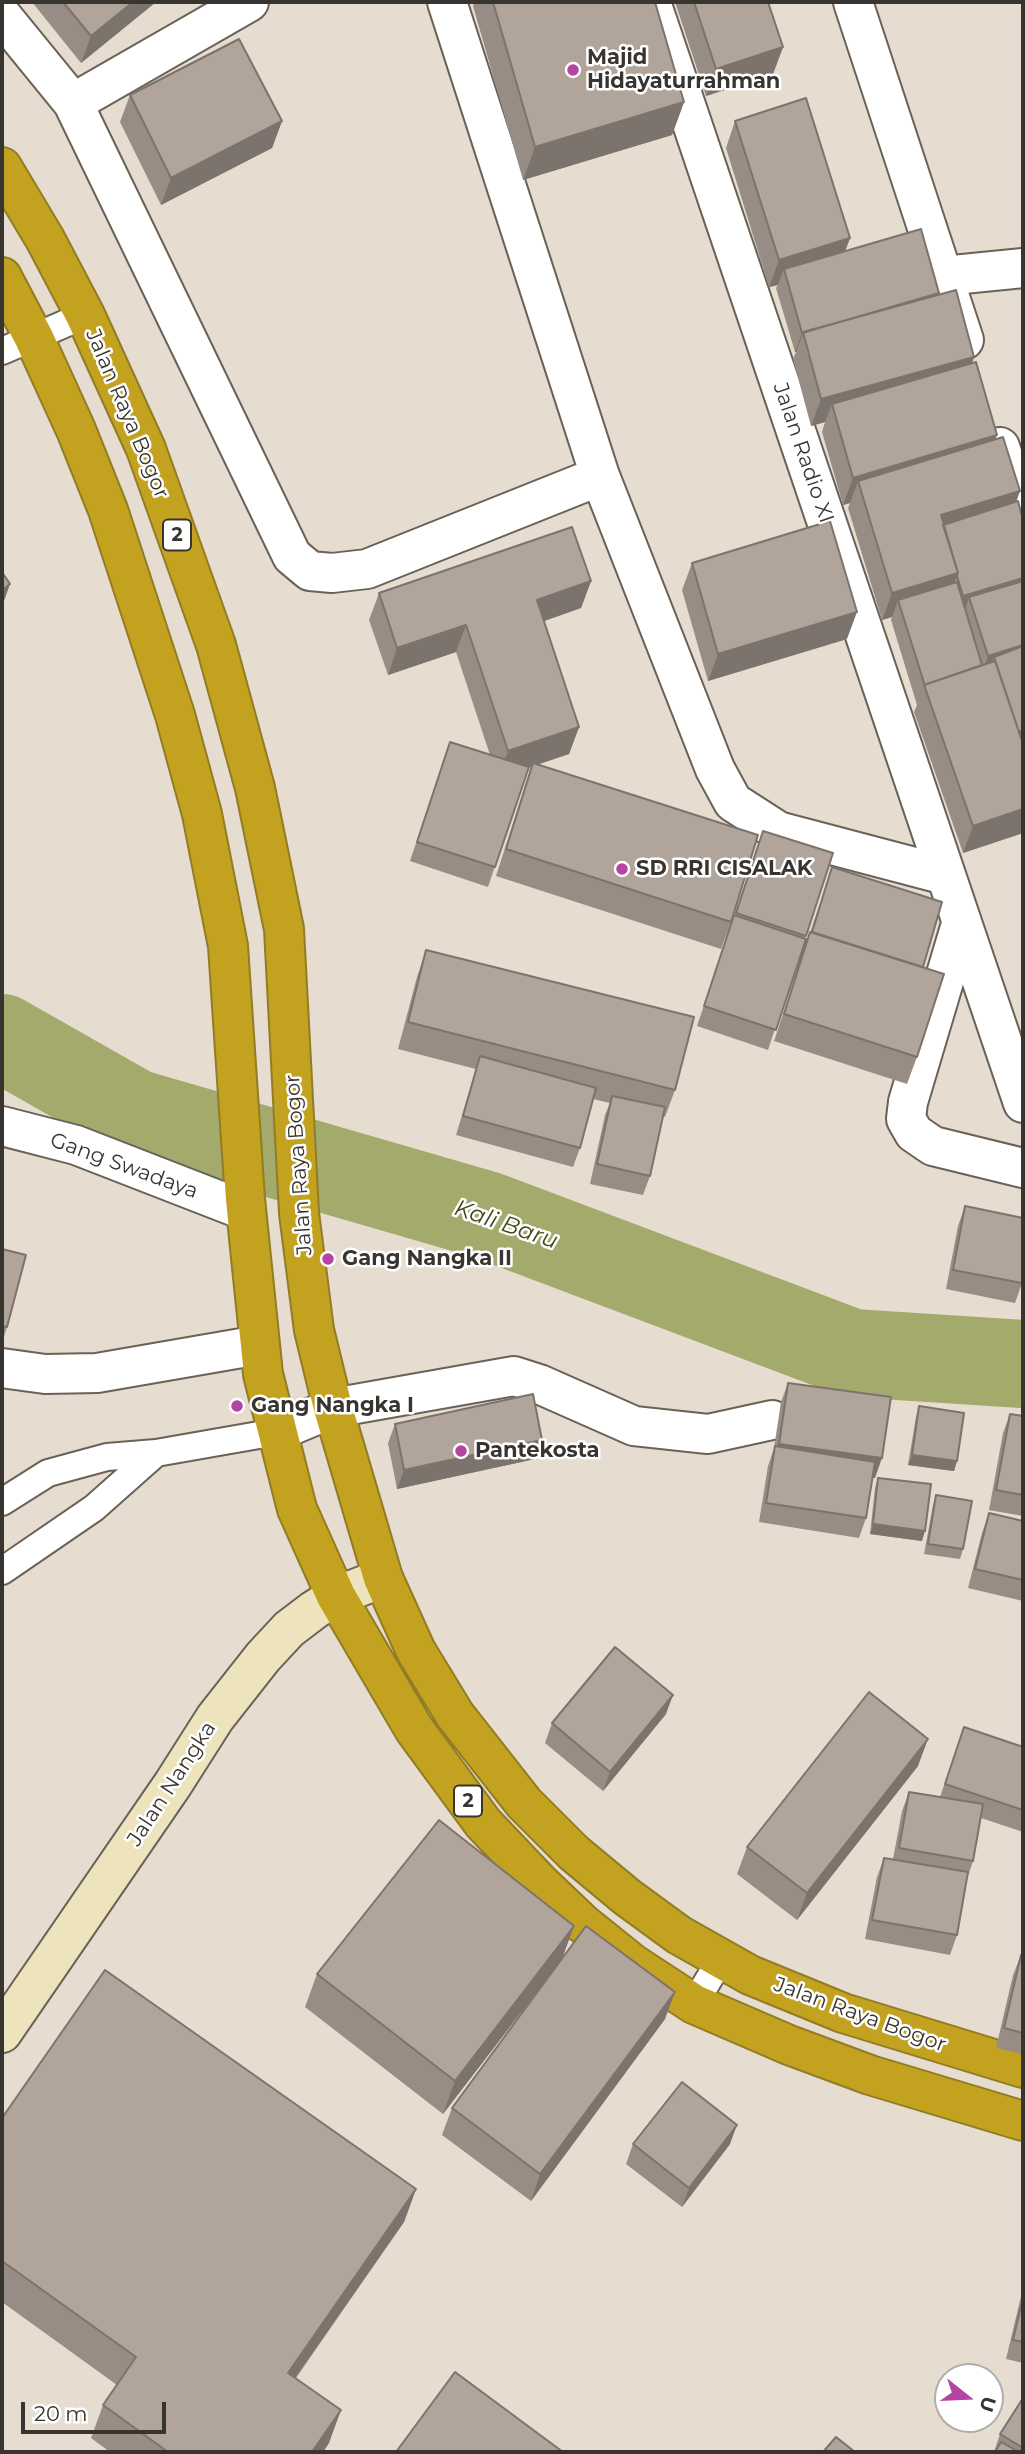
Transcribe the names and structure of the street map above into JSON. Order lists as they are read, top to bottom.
{
  "streets": {
    "highway": ["Jalan Raya Bogor", "2"],
    "street": ["Jalan Radio XI", "Gang Swadaya", "Jalan Nangka"]
  },
  "crossings": [
    ["Jalan Raya Bogor", "Jalan Nangka"],
    ["2", "Gang Swadaya"],
    ["2", "Jalan Nangka"]
  ],
  "water": ["Kali Baru"],
  "places": [
    "Majid Hidayaturrahman",
    "SD RRI CISALAK",
    "Gang Nangka II",
    "Gang Nangka I",
    "Pantekosta"
  ],
  "scale_bar": "20 m",
  "north": "right"
}
